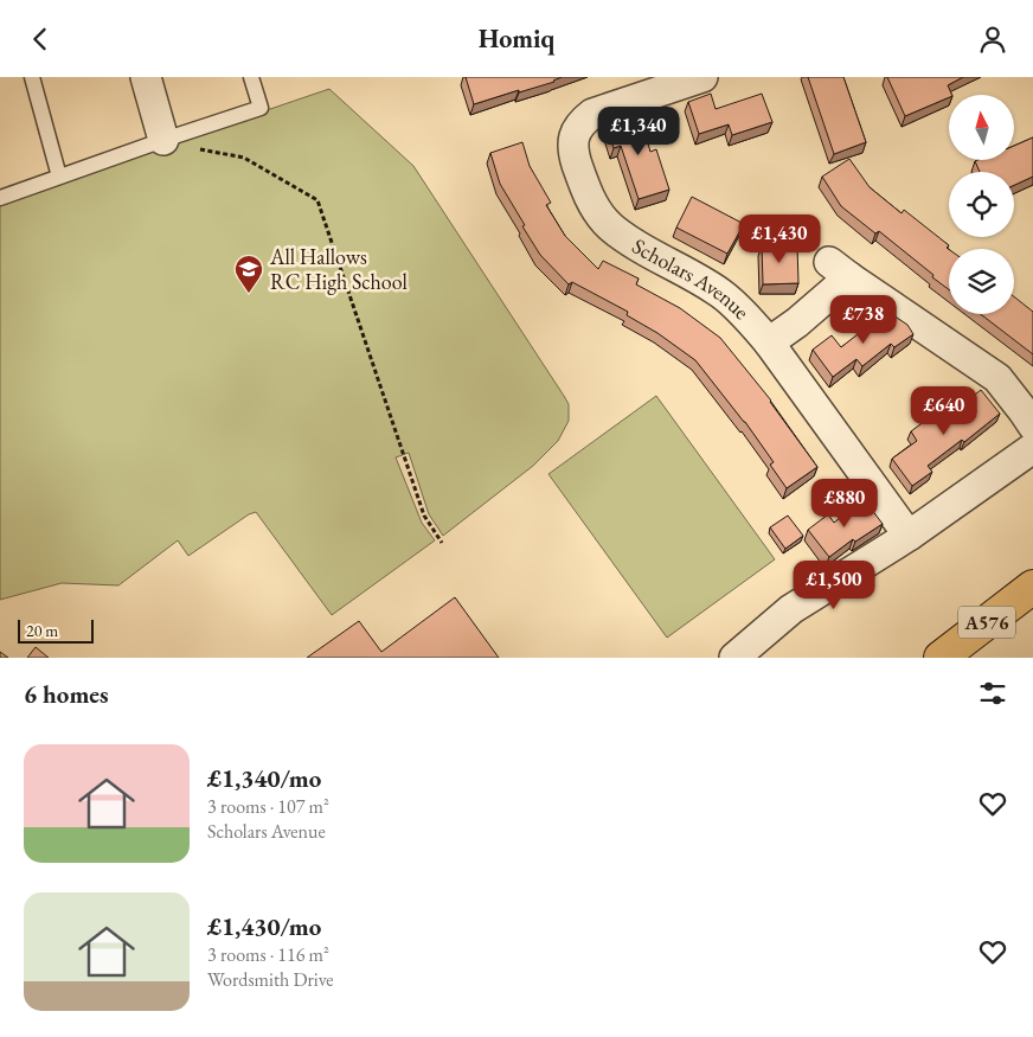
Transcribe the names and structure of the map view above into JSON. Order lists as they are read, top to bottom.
{
  "streets": {
    "main road": ["A576"],
    "street": ["Scholars Avenue"]
  },
  "places": {
    "school or university": ["All Hallows RC High School"]
  },
  "scale_bar": "20 m",
  "north": "top",
  "page": {
    "header": "Homiq",
    "price": [
      "£1,340",
      "£1,430",
      "£738",
      "£640",
      "£880",
      "£1,500"
    ],
    "scale": "20 m",
    "heading": "6 homes",
    "list": [
      {
        "name": "£1,340/mo",
        "note": "3 rooms · 107 m² · Scholars Avenue"
      },
      {
        "name": "£1,430/mo",
        "note": "3 rooms · 116 m² · Wordsmith Drive"
      }
    ]
  }
}
